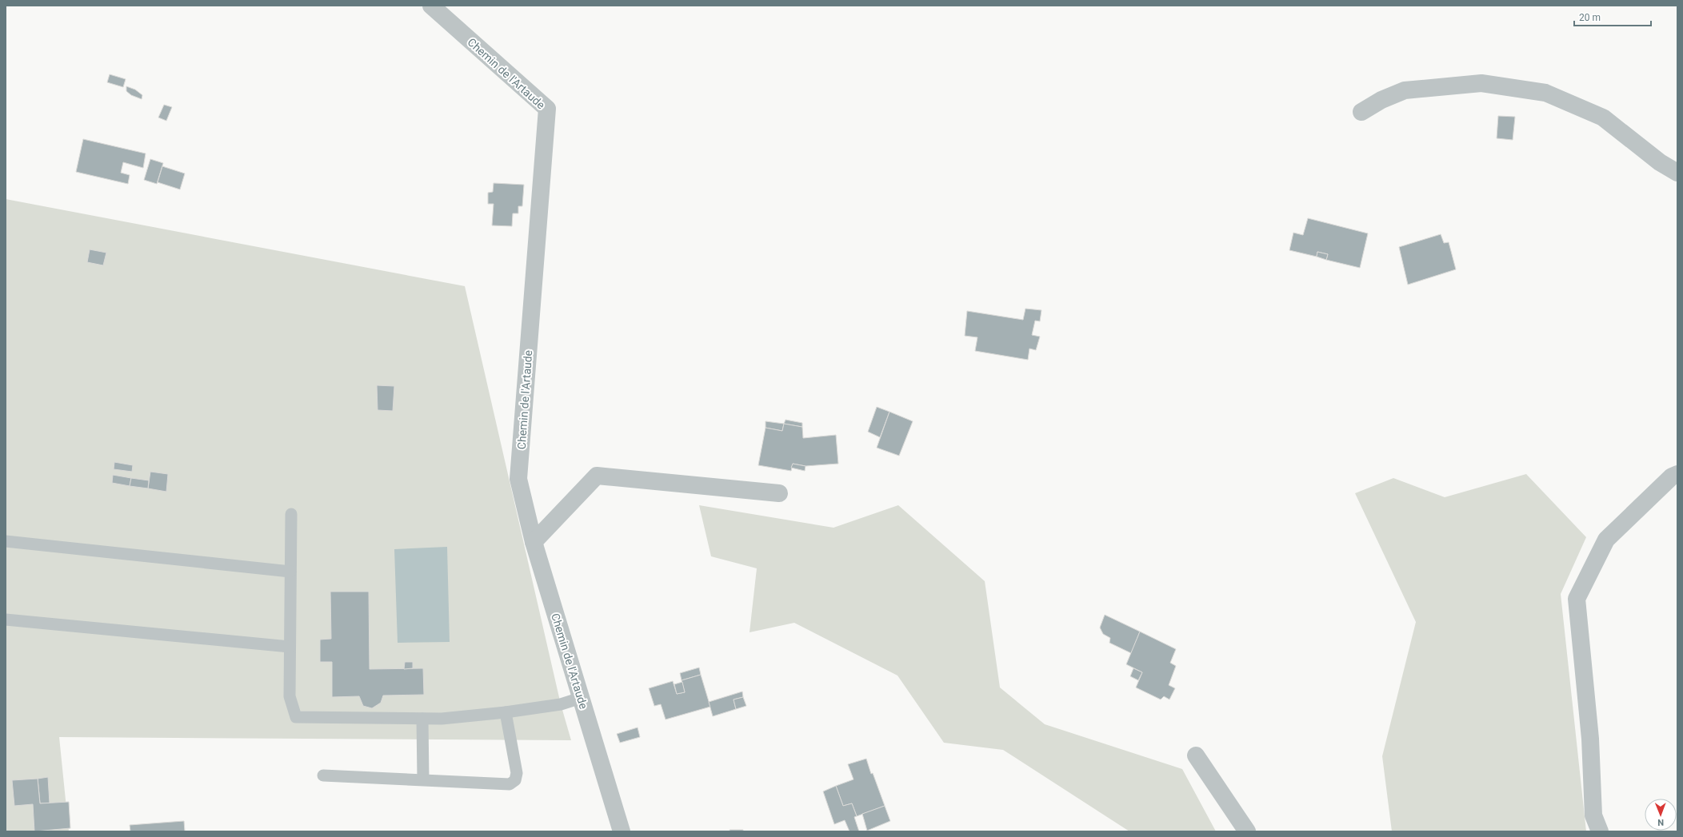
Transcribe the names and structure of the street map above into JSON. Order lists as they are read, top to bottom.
{
  "streets": {
    "street": ["Chemin de l'Artaude"]
  },
  "scale_bar": "20 m",
  "north": "bottom"
}
